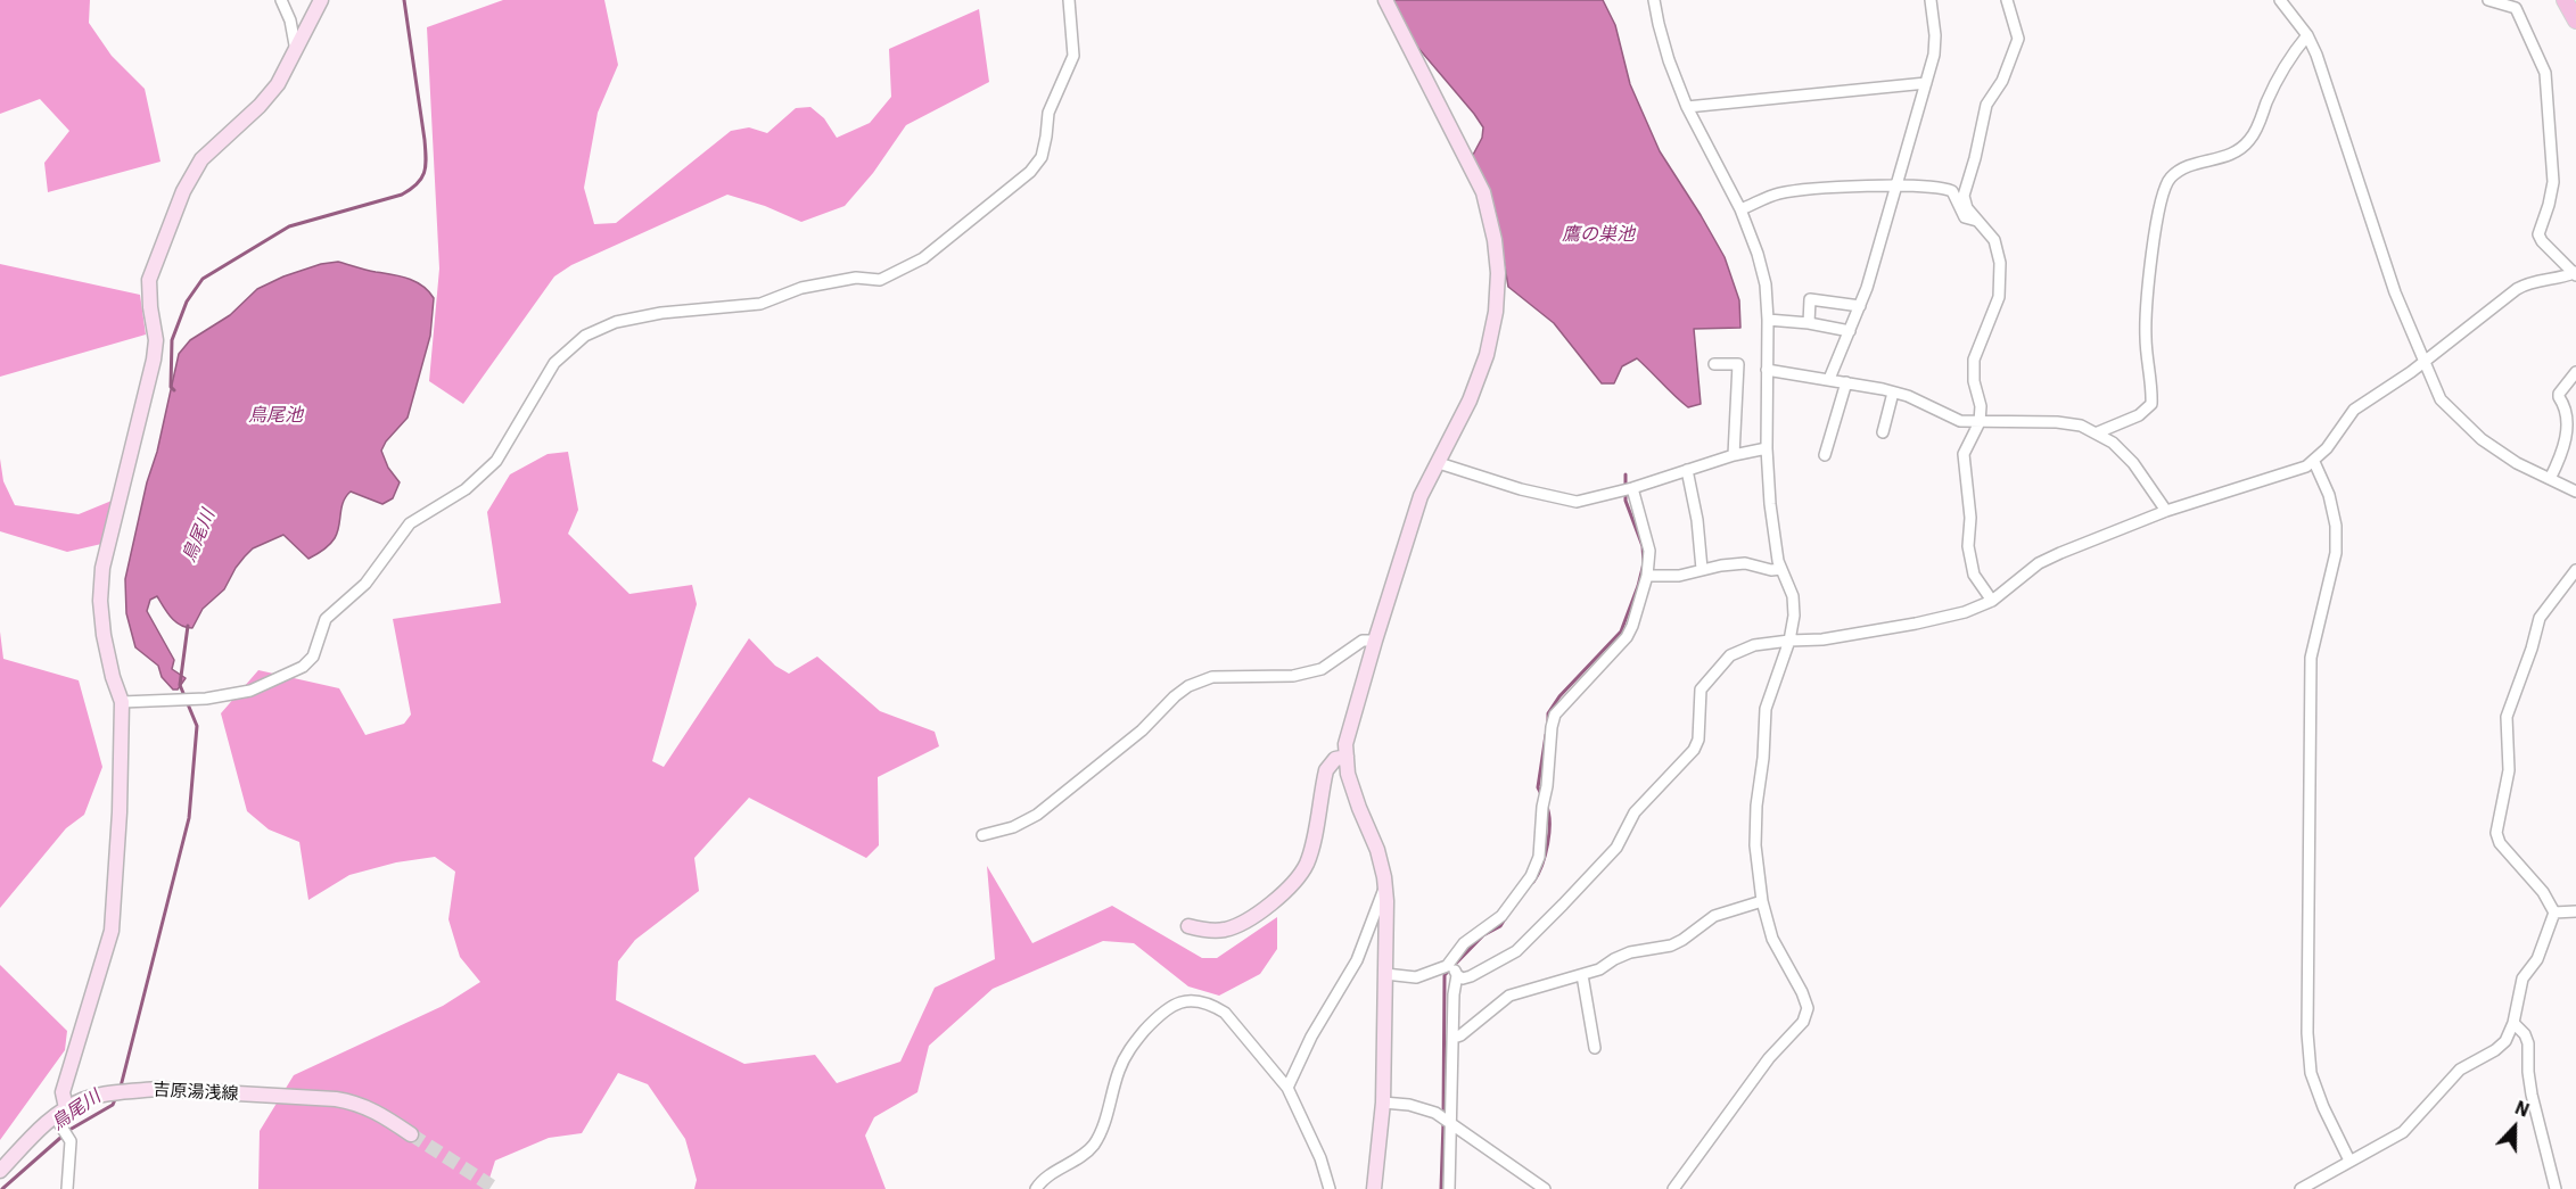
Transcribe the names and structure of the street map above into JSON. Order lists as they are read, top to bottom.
{
  "streets": {
    "street": ["吉原湯浅線"]
  },
  "water": ["鷹の巣池", "鳥尾池", "鳥尾川"],
  "north": "top"
}
